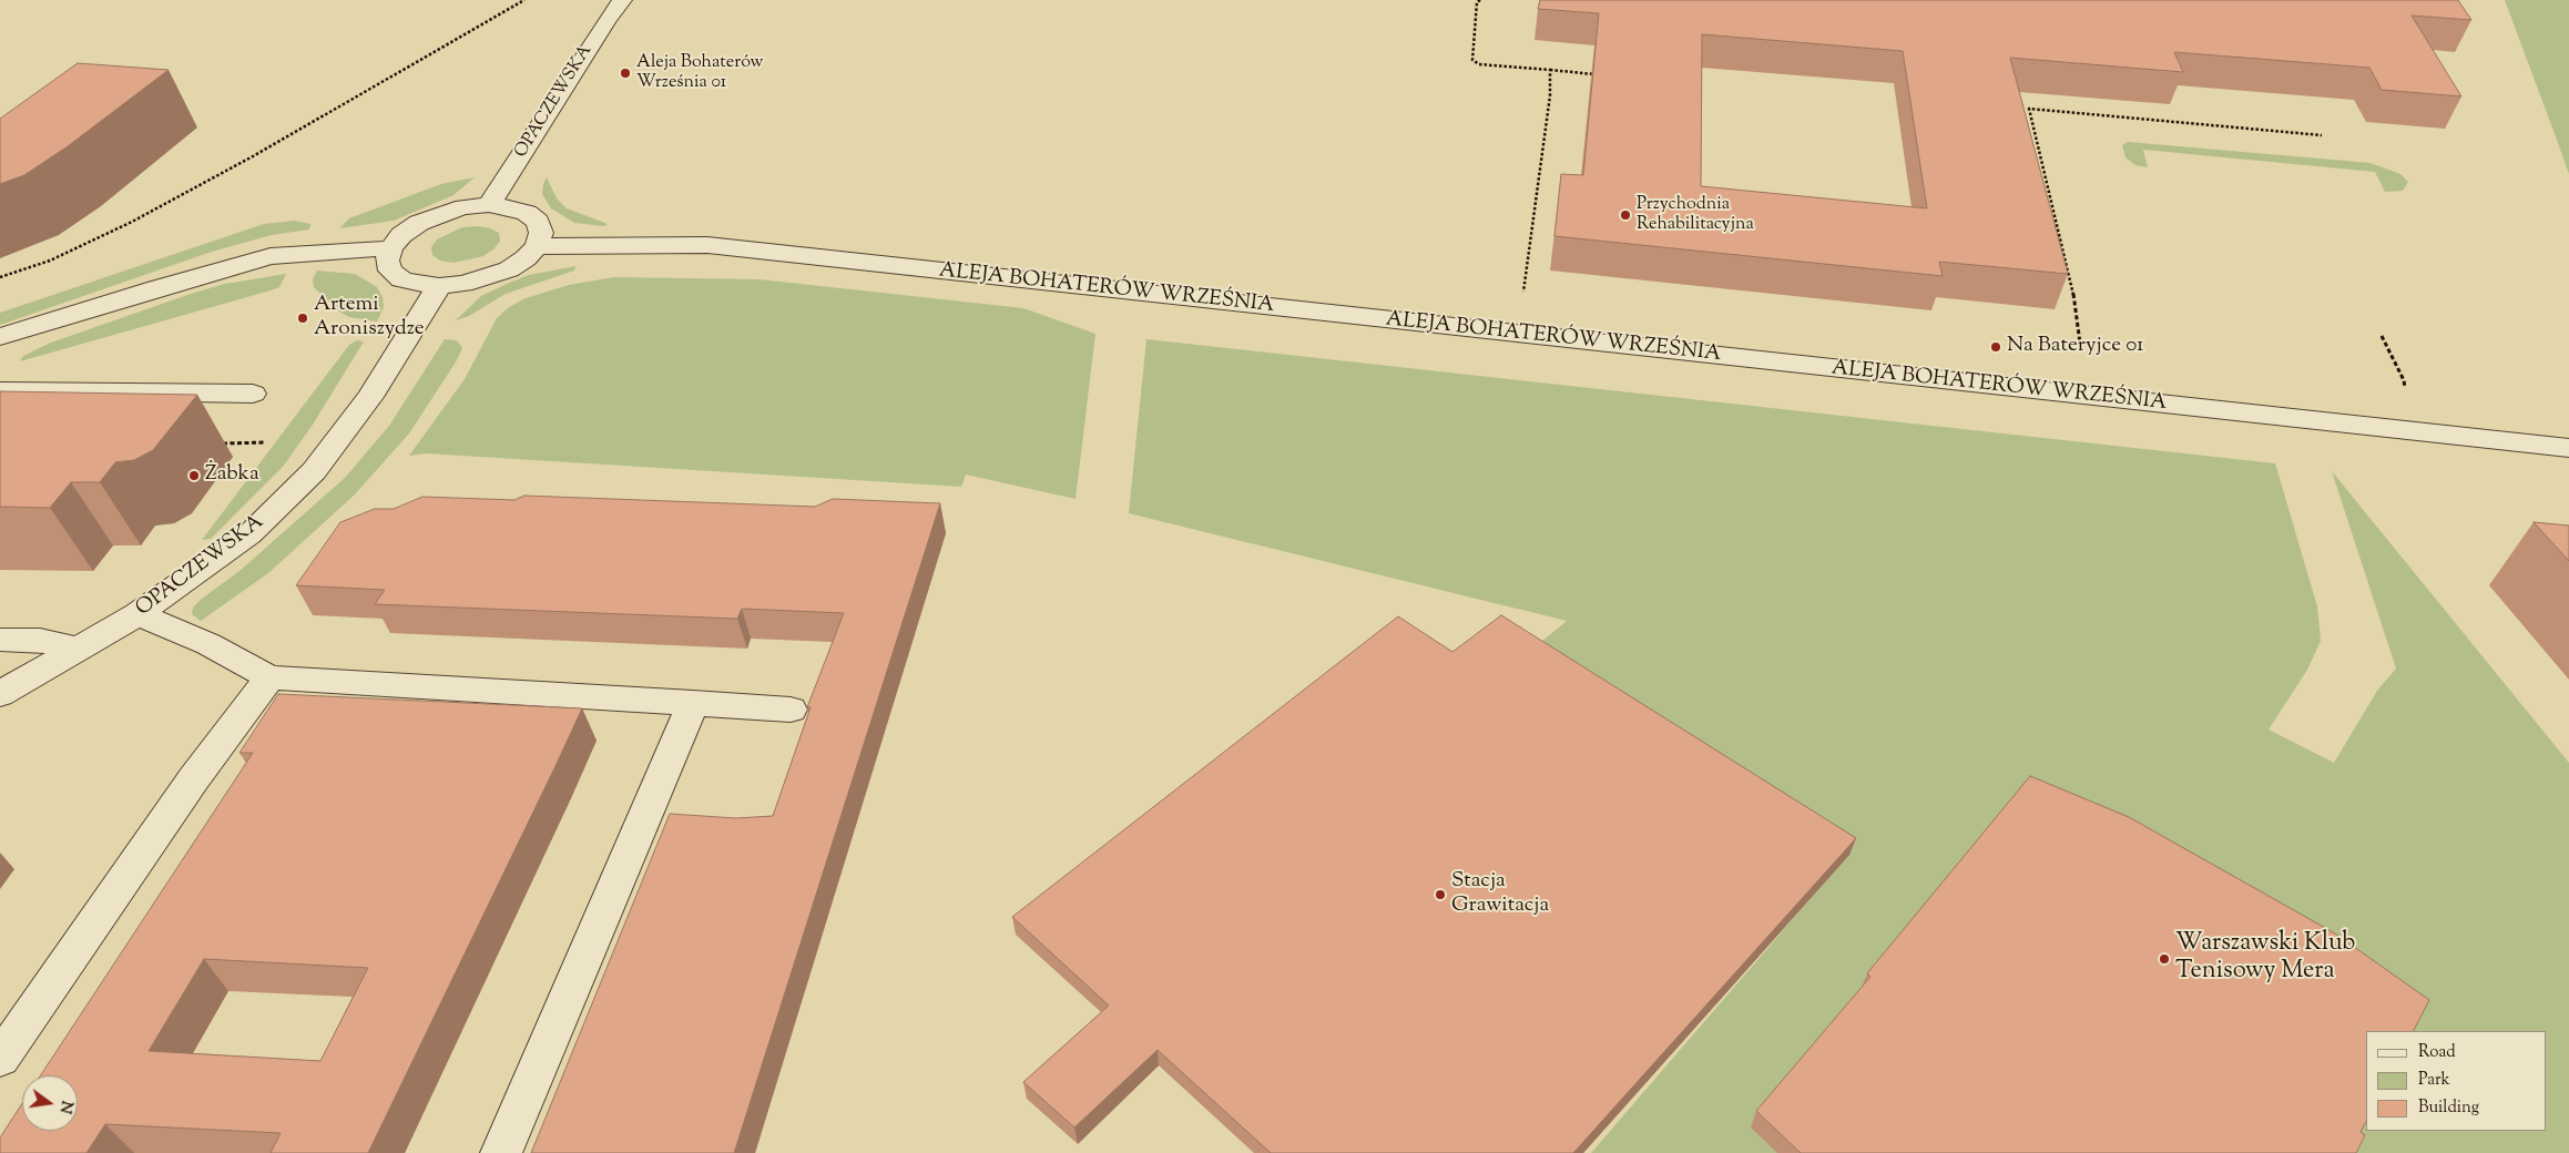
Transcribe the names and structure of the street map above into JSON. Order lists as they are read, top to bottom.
{
  "streets": {
    "street": ["OPACZEWSKA", "ALEJA BOHATERÓW WRZEŚNIA"]
  },
  "places": [
    "Aleja Bohaterów Września 01",
    "Przychodnia Rehabilitacyjna",
    "Artemi Aroniszydze",
    "Na Bateryjce 01",
    "Żabka",
    "Stacja Grawitacja",
    "Warszawski Klub Tenisowy Mera"
  ],
  "legend": ["Road", "Park", "Building"],
  "north": "right"
}
